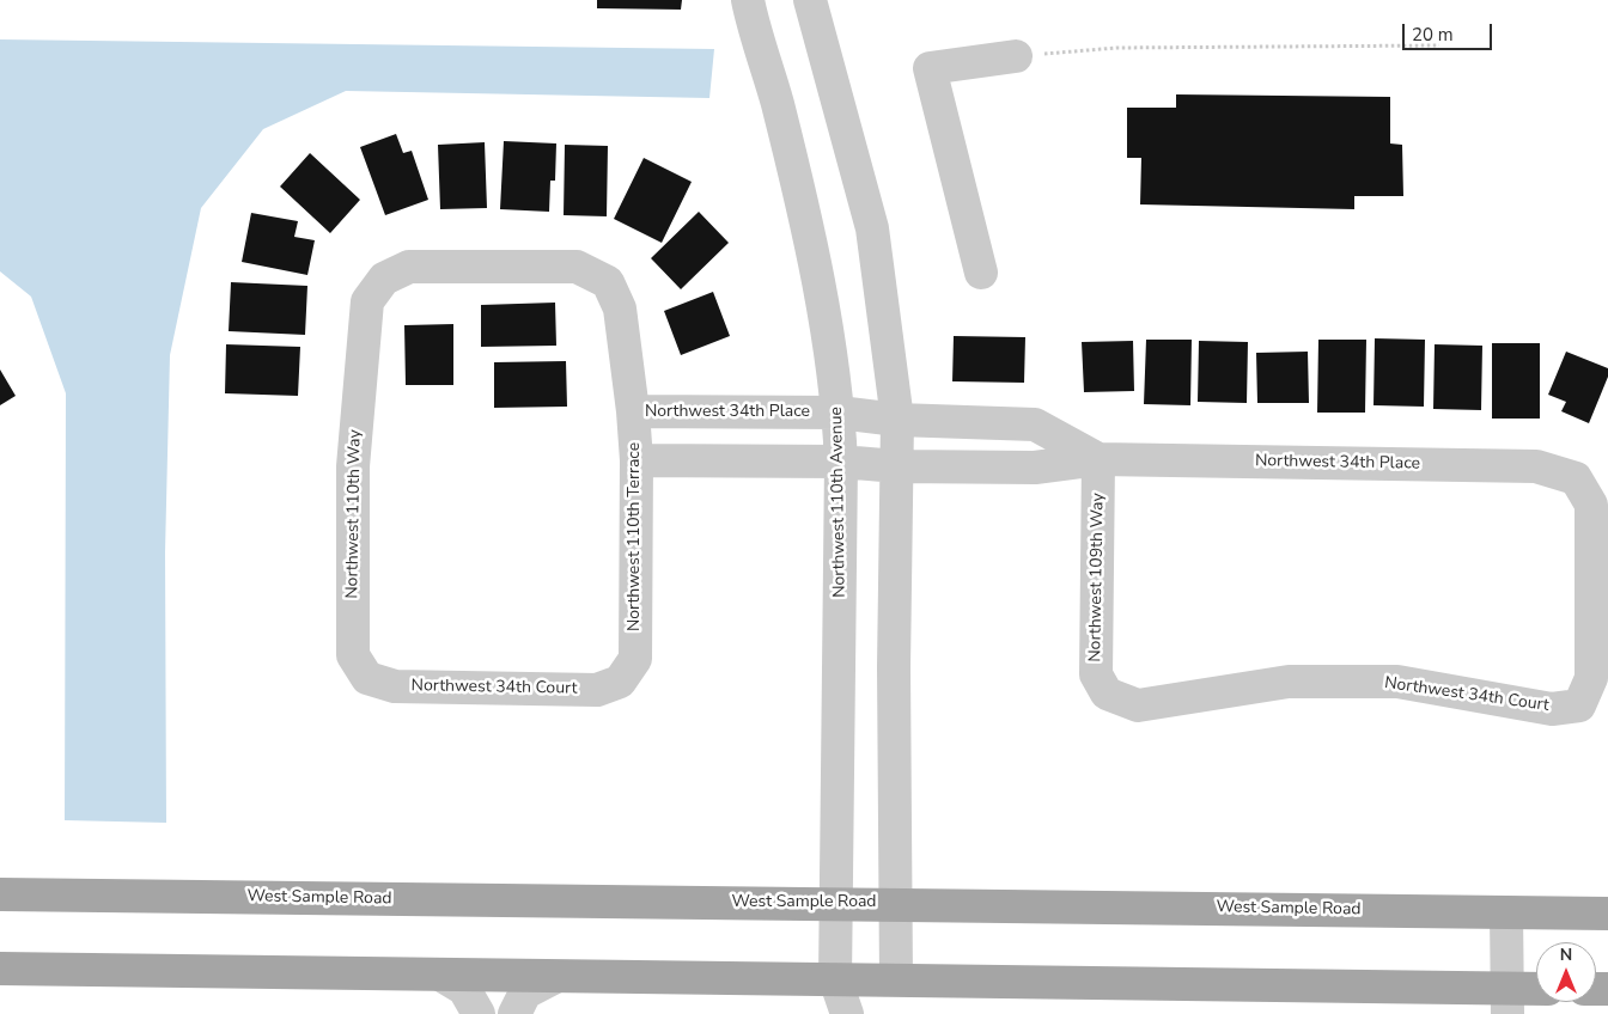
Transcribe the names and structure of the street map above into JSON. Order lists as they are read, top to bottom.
{
  "streets": {
    "main road": ["West Sample Road"],
    "street": [
      "Northwest 34th Place",
      "Northwest 110th Avenue",
      "Northwest 110th Way",
      "Northwest 110th Terrace",
      "Northwest 109th Way",
      "Northwest 34th Court"
    ]
  },
  "crossings": [
    ["Northwest 34th Place", "Northwest 110th Avenue"],
    ["Northwest 34th Place", "Northwest 110th Terrace"],
    ["Northwest 34th Place", "Northwest 109th Way"],
    ["Northwest 34th Place", "Northwest 34th Court"],
    ["Northwest 110th Avenue", "West Sample Road"],
    ["Northwest 110th Way", "Northwest 110th Terrace"],
    ["Northwest 110th Way", "Northwest 34th Court"],
    ["Northwest 110th Terrace", "Northwest 34th Court"],
    ["Northwest 109th Way", "Northwest 34th Court"]
  ],
  "scale_bar": "20 m",
  "north": "top"
}
